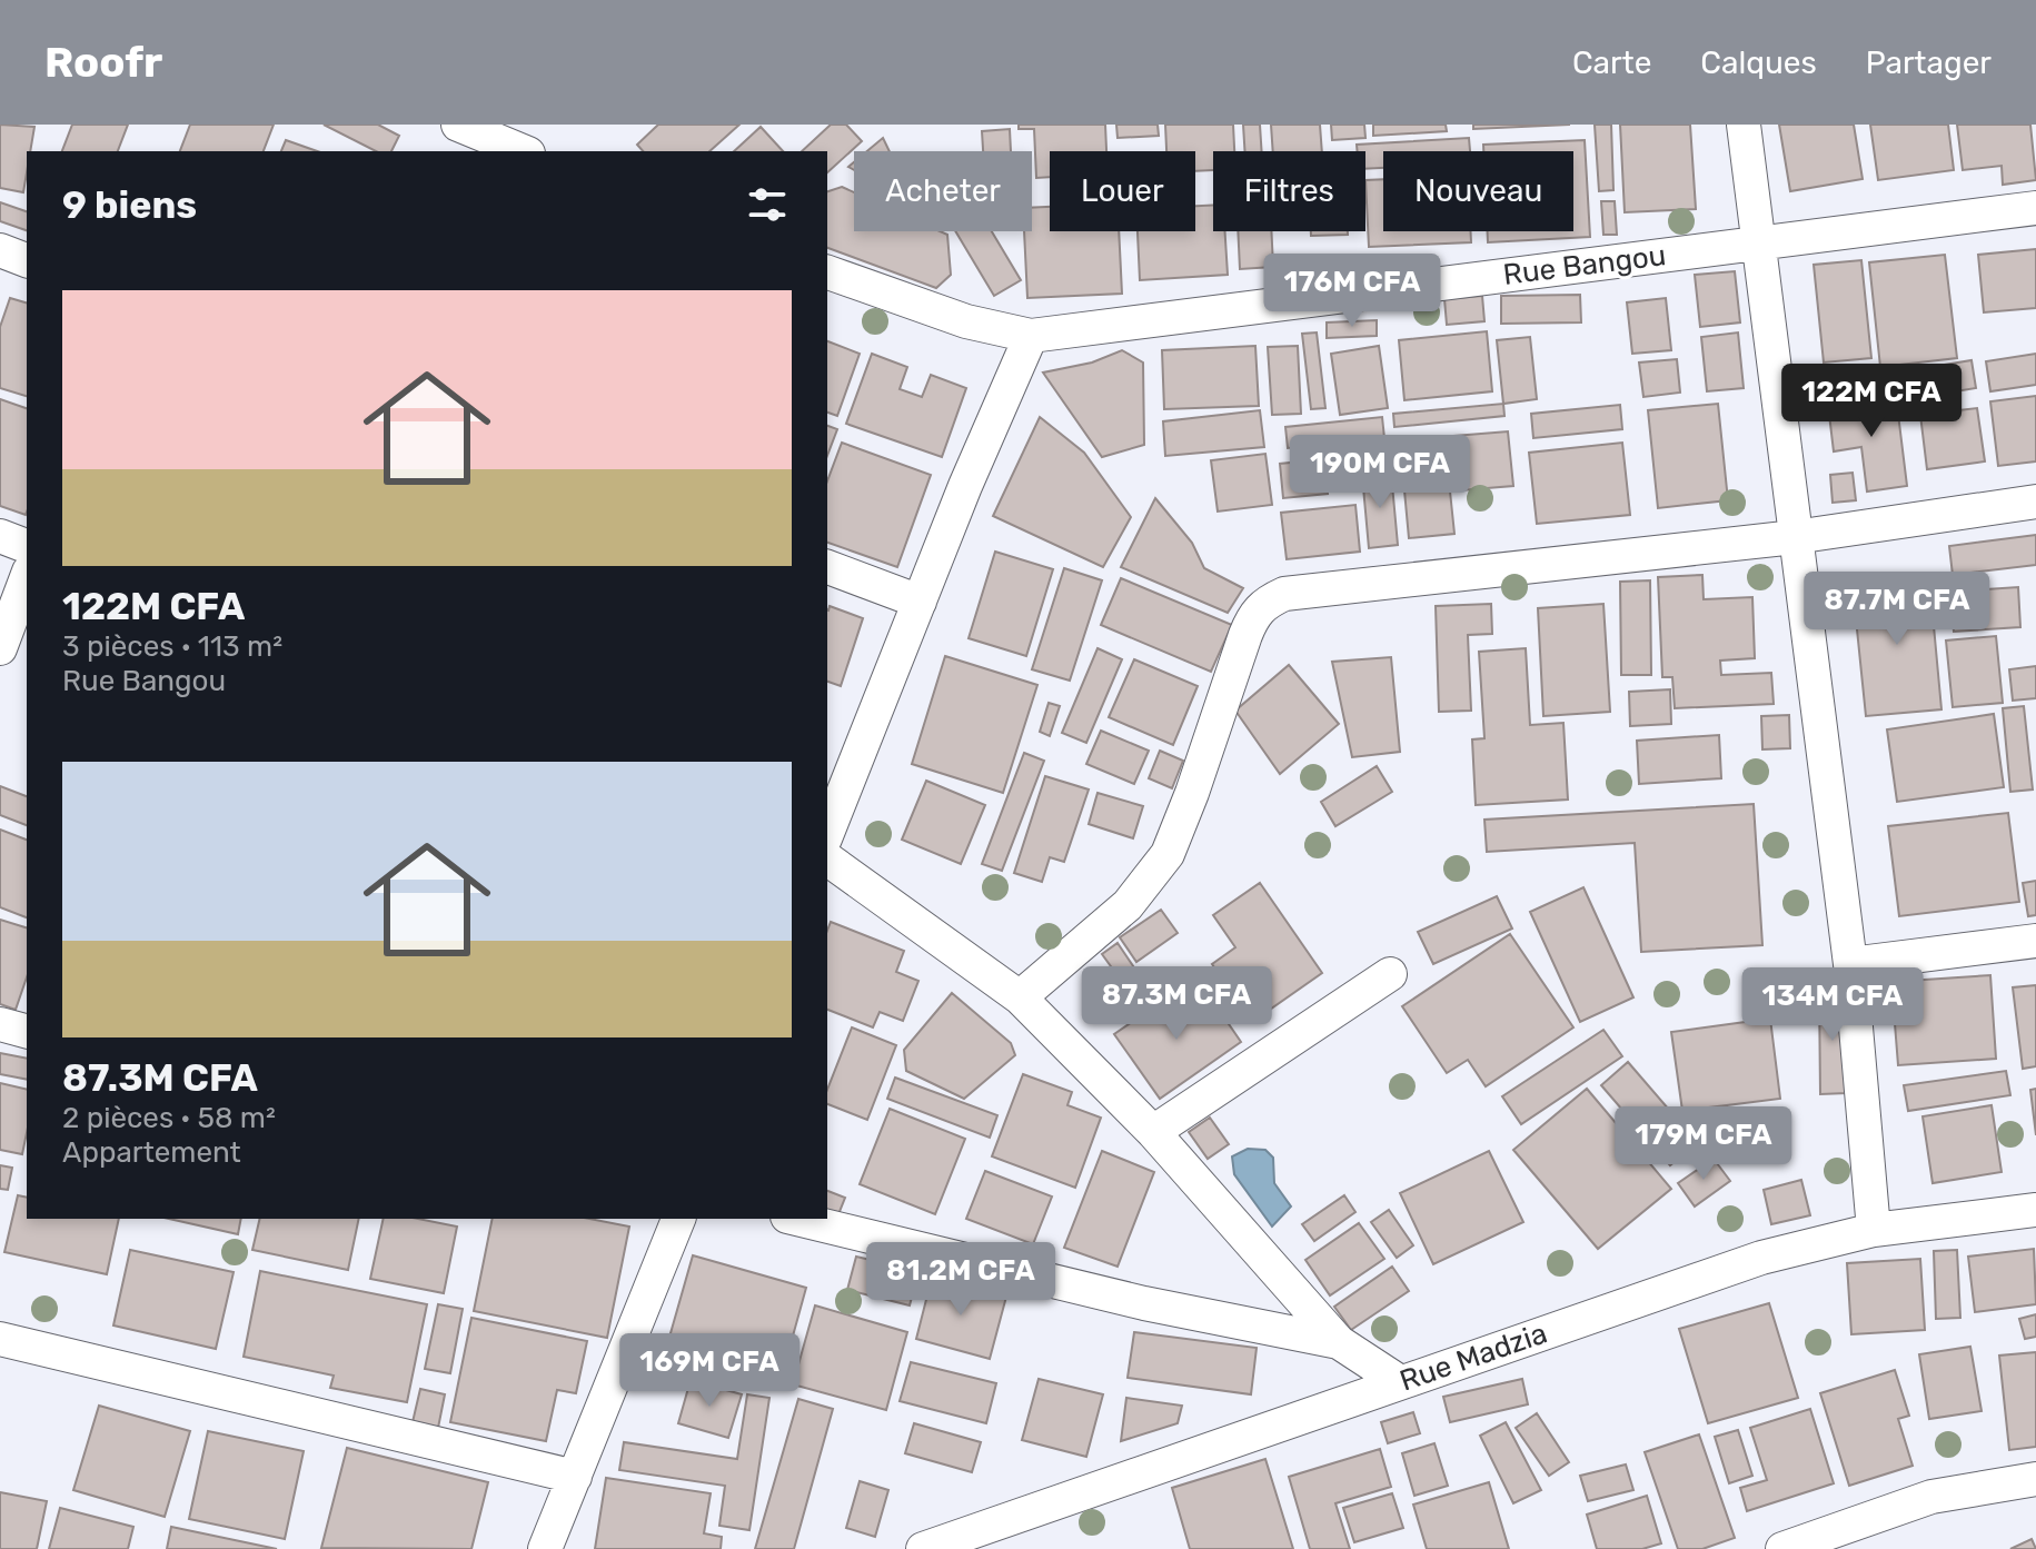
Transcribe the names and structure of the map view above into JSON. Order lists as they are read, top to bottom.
{
  "streets": {
    "street": ["Rue Bangou", "Rue Madzia"]
  },
  "page": {
    "header": "Roofr",
    "nav": ["Carte", "Calques", "Partager"],
    "chip": [
      "Acheter",
      "Louer",
      "Filtres",
      "Nouveau"
    ],
    "heading": "9 biens",
    "price": [
      "176M CFA",
      "122M CFA",
      "190M CFA",
      "87.7M CFA",
      "87.3M CFA",
      "134M CFA",
      "179M CFA",
      "81.2M CFA",
      "169M CFA"
    ],
    "list": [
      {
        "name": "122M CFA",
        "note": "3 pièces · 113 m² · Rue Bangou"
      },
      {
        "name": "87.3M CFA",
        "note": "2 pièces · 58 m² · Appartement"
      }
    ]
  }
}
